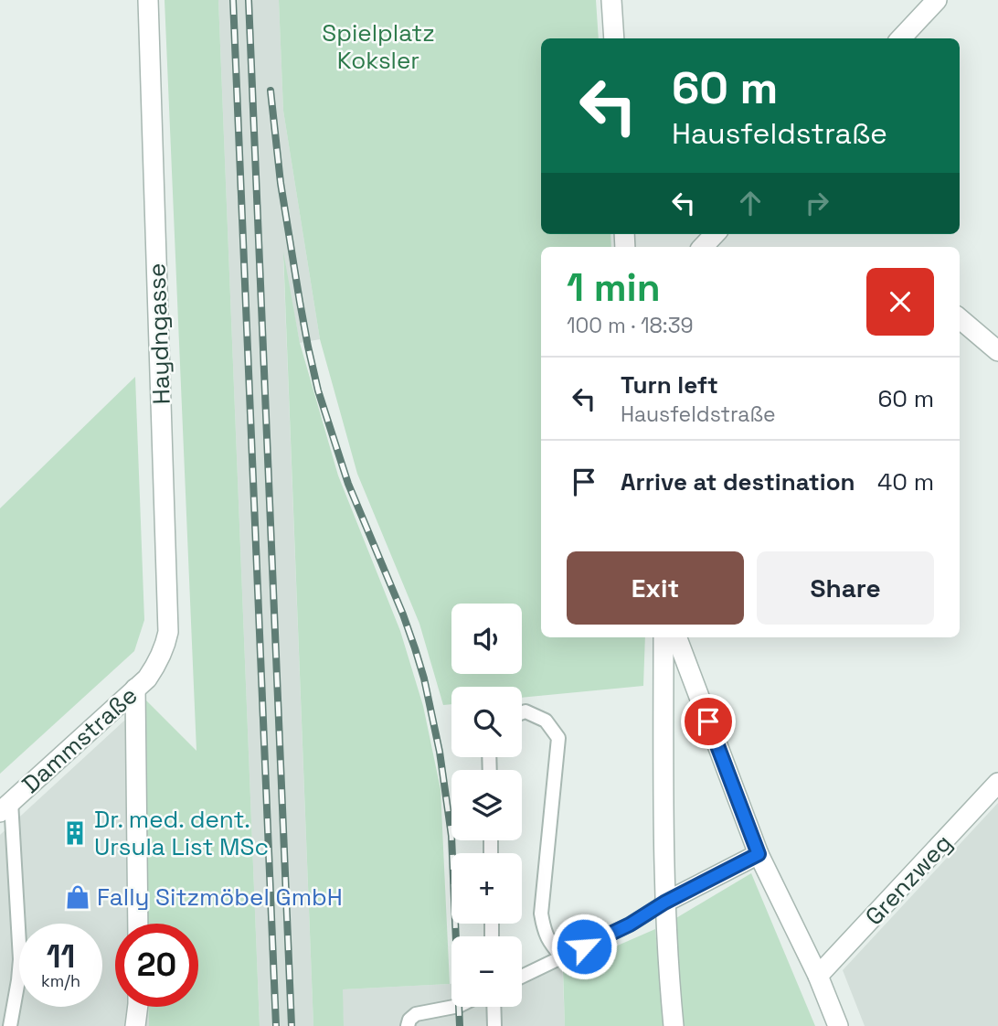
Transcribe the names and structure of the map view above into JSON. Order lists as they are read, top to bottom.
{
  "streets": {
    "street": ["Haydngasse", "Dammstraße", "Grenzweg"]
  },
  "crossings": [
    ["Haydngasse", "Dammstraße"]
  ],
  "parks": ["Spielplatz Koksler"],
  "places": {
    "building": ["Dr. med. dent. Ursula List MSc"],
    "shop": ["Fally Sitzmöbel GmbH"]
  },
  "page": {
    "turn": ["60 m", "Hausfeldstraße"],
    "heading": ["1 min", "100 m · 18:39"],
    "list": [
      {
        "name": "Turn left",
        "note": "Hausfeldstraße",
        "value": "60 m"
      },
      {
        "name": "Arrive at destination",
        "value": "40 m"
      }
    ],
    "buttons": ["Exit", "Share"],
    "map_buttons": ["+", "−"],
    "speed": "11 km/h",
    "limit": "20"
  }
}
